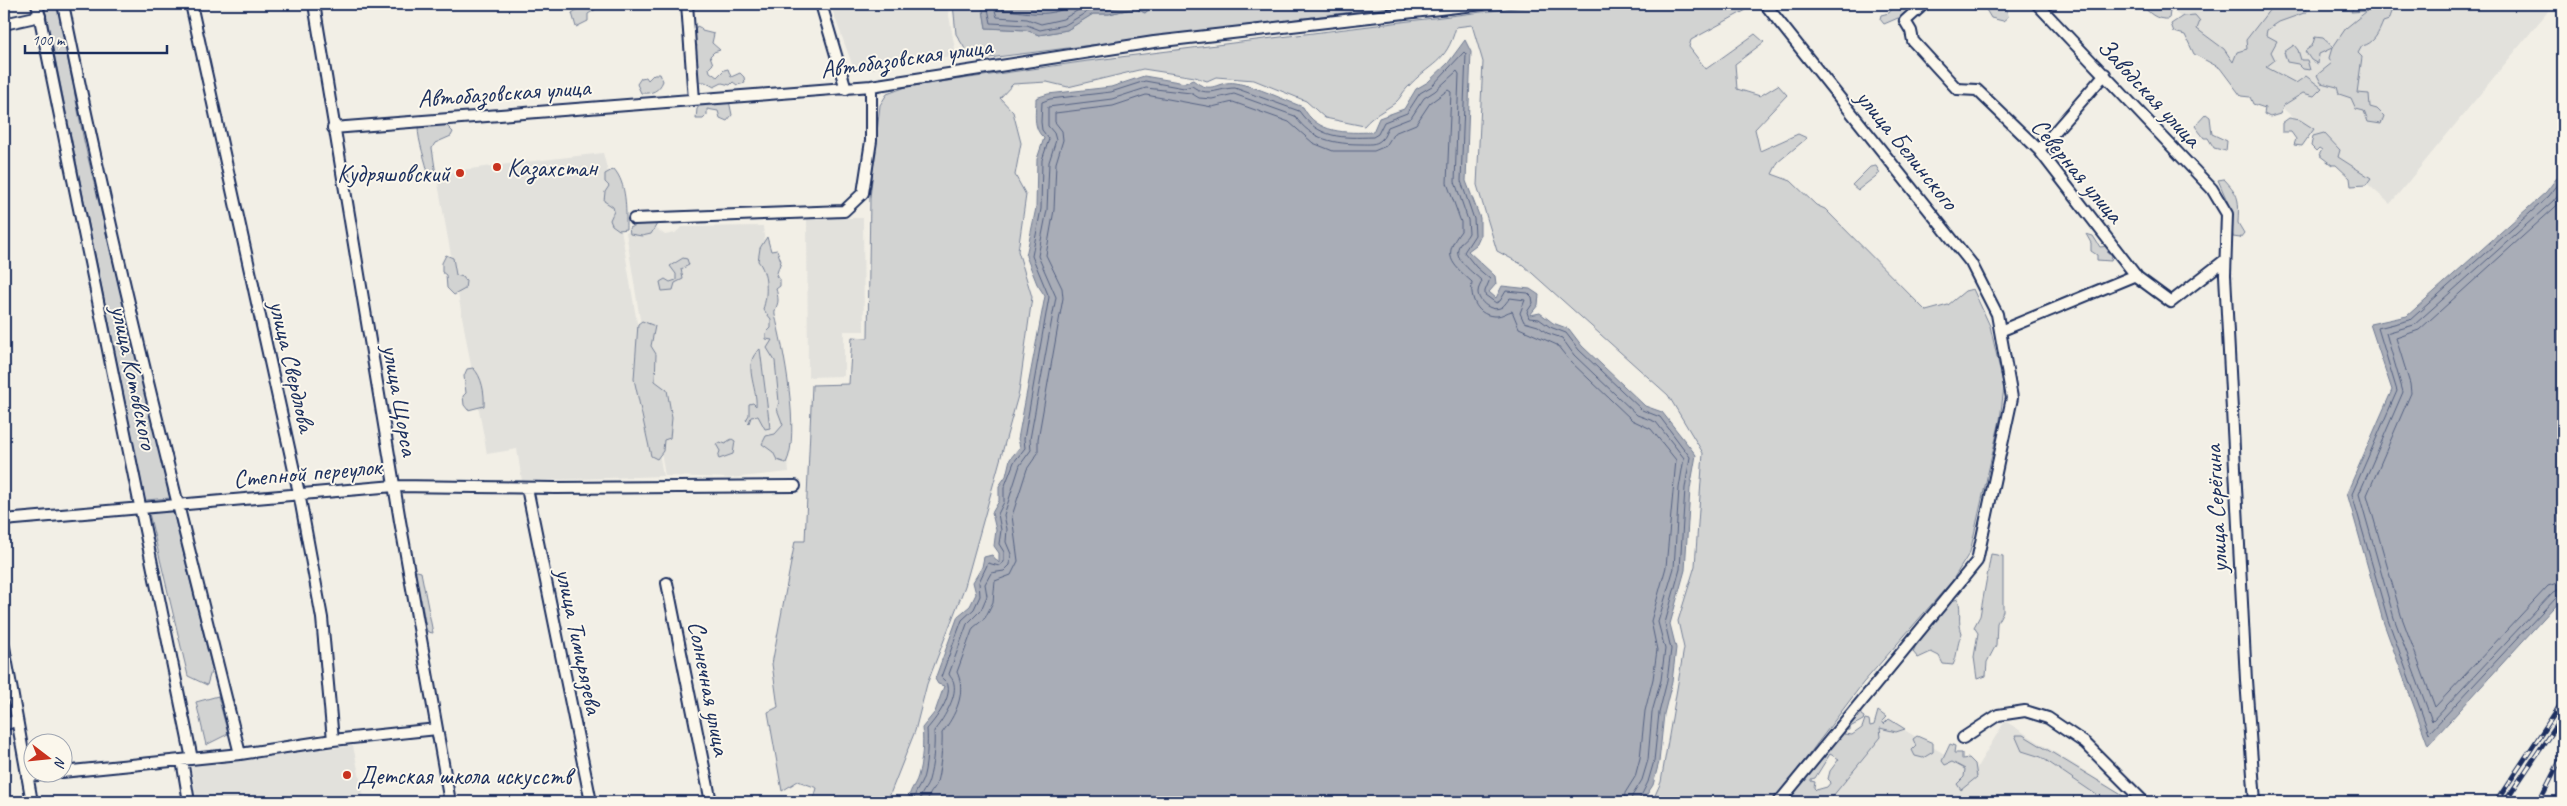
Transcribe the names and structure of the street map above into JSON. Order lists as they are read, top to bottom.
{
  "streets": {
    "street": [
      "Автобазовская улица",
      "Заводская улица",
      "улица Белинского",
      "Северная улица",
      "улица Свердлова",
      "улица Котовского",
      "улица Щорса",
      "Степной переулок",
      "улица Серёгина",
      "улица Тимирязева",
      "Солнечная улица"
    ]
  },
  "crossings": [
    ["Автобазовская улица", "улица Щорса"],
    ["Заводская улица", "улица Серёгина"],
    ["Северная улица", "улица Серёгина"],
    ["улица Свердлова", "Степной переулок"],
    ["улица Котовского", "Степной переулок"],
    ["улица Щорса", "Степной переулок"],
    ["Степной переулок", "улица Тимирязева"]
  ],
  "places": ["Казахстан", "Кудряшовский", "Детская школа искусств"],
  "scale_bar": "100 m",
  "north": "right"
}
